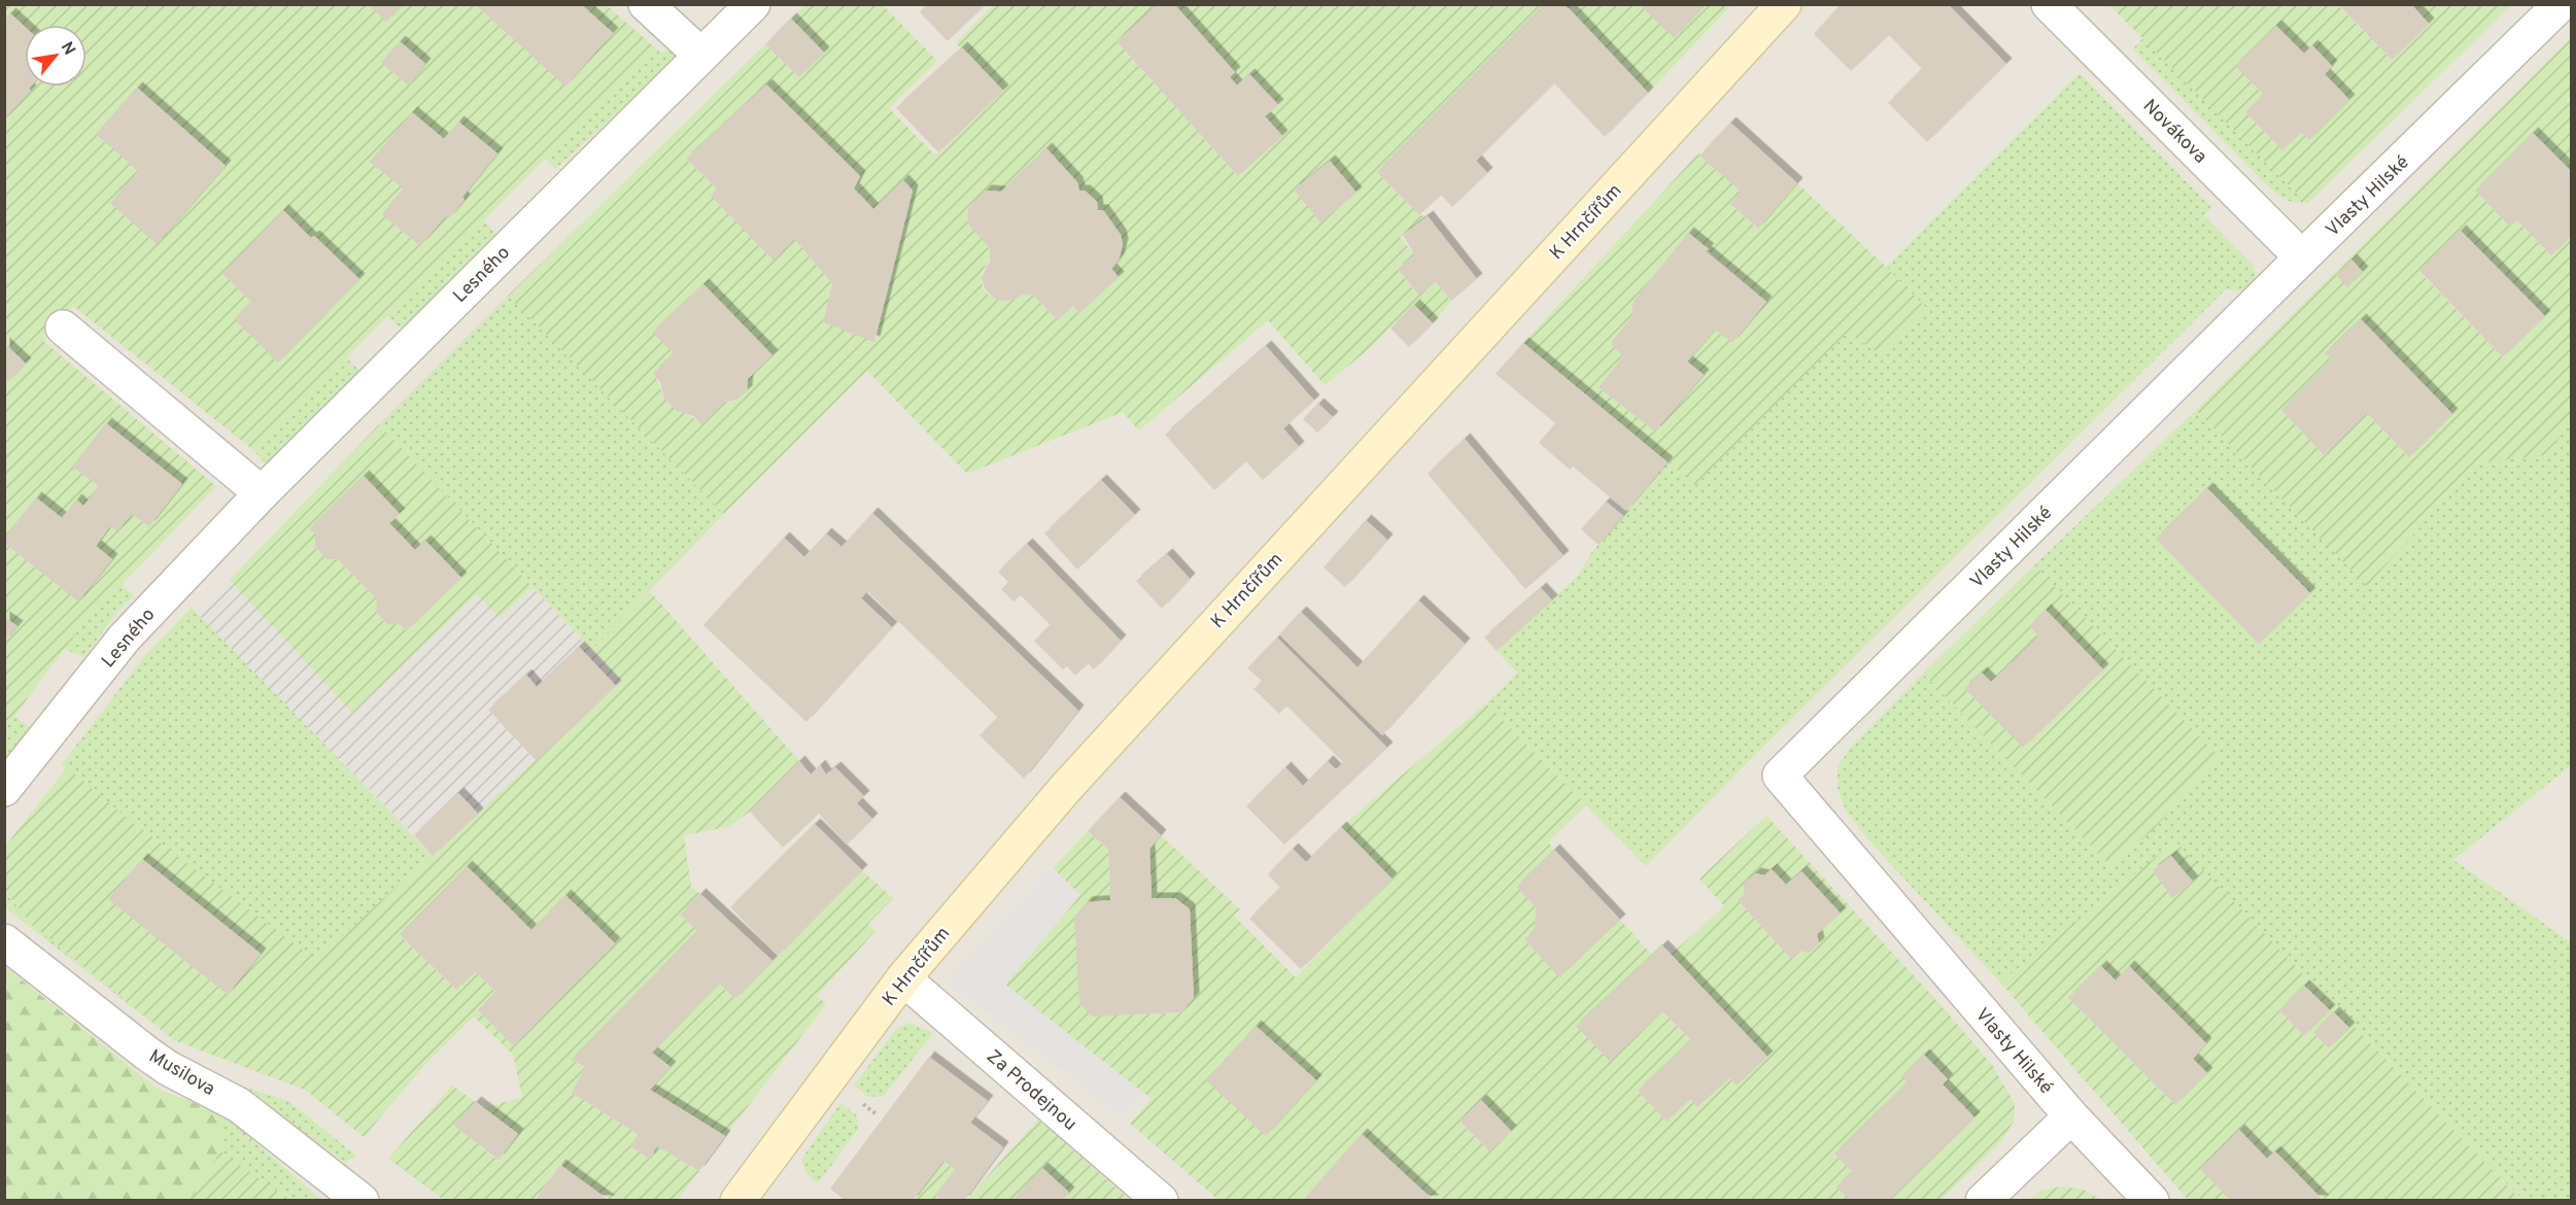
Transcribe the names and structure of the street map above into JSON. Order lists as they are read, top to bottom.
{
  "streets": {
    "street": [
      "Novákova",
      "Vlasty Hilské",
      "K Hrnčířům",
      "Lesného",
      "Musilova",
      "Za Prodejnou"
    ]
  },
  "crossings": [
    ["Novákova", "Vlasty Hilské"],
    ["K Hrnčířům", "Za Prodejnou"]
  ],
  "north": "top right"
}
